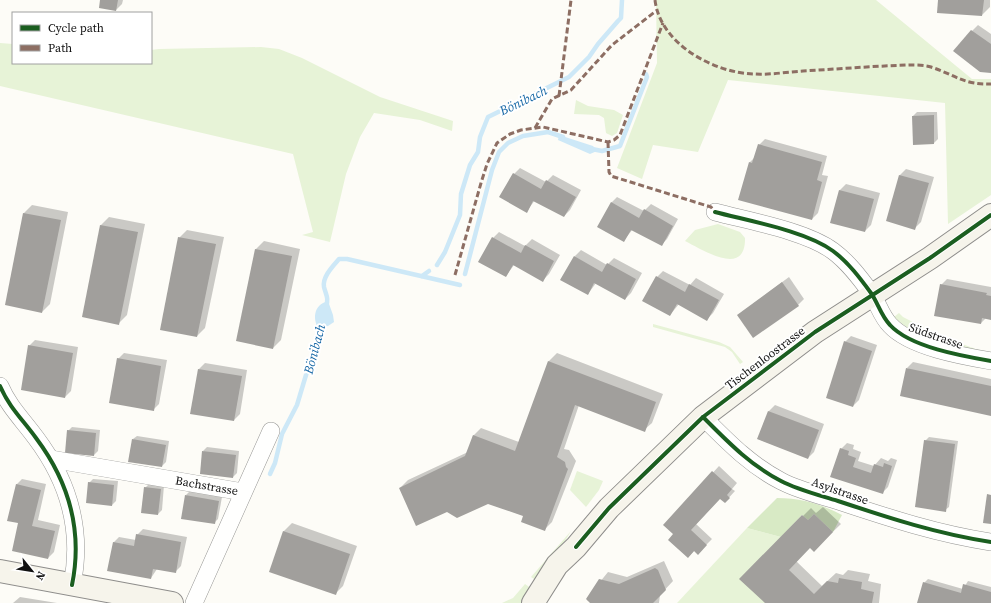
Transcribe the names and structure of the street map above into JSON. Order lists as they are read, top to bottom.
{
  "streets": {
    "main road": ["Tischenloostrasse"],
    "street": ["Südstrasse", "Bachstrasse", "Asylstrasse"]
  },
  "crossings": [
    ["Südstrasse", "Tischenloostrasse"],
    ["Tischenloostrasse", "Asylstrasse"]
  ],
  "water": ["Bönibach"],
  "legend": ["Cycle path", "Path"],
  "north": "bottom right"
}
